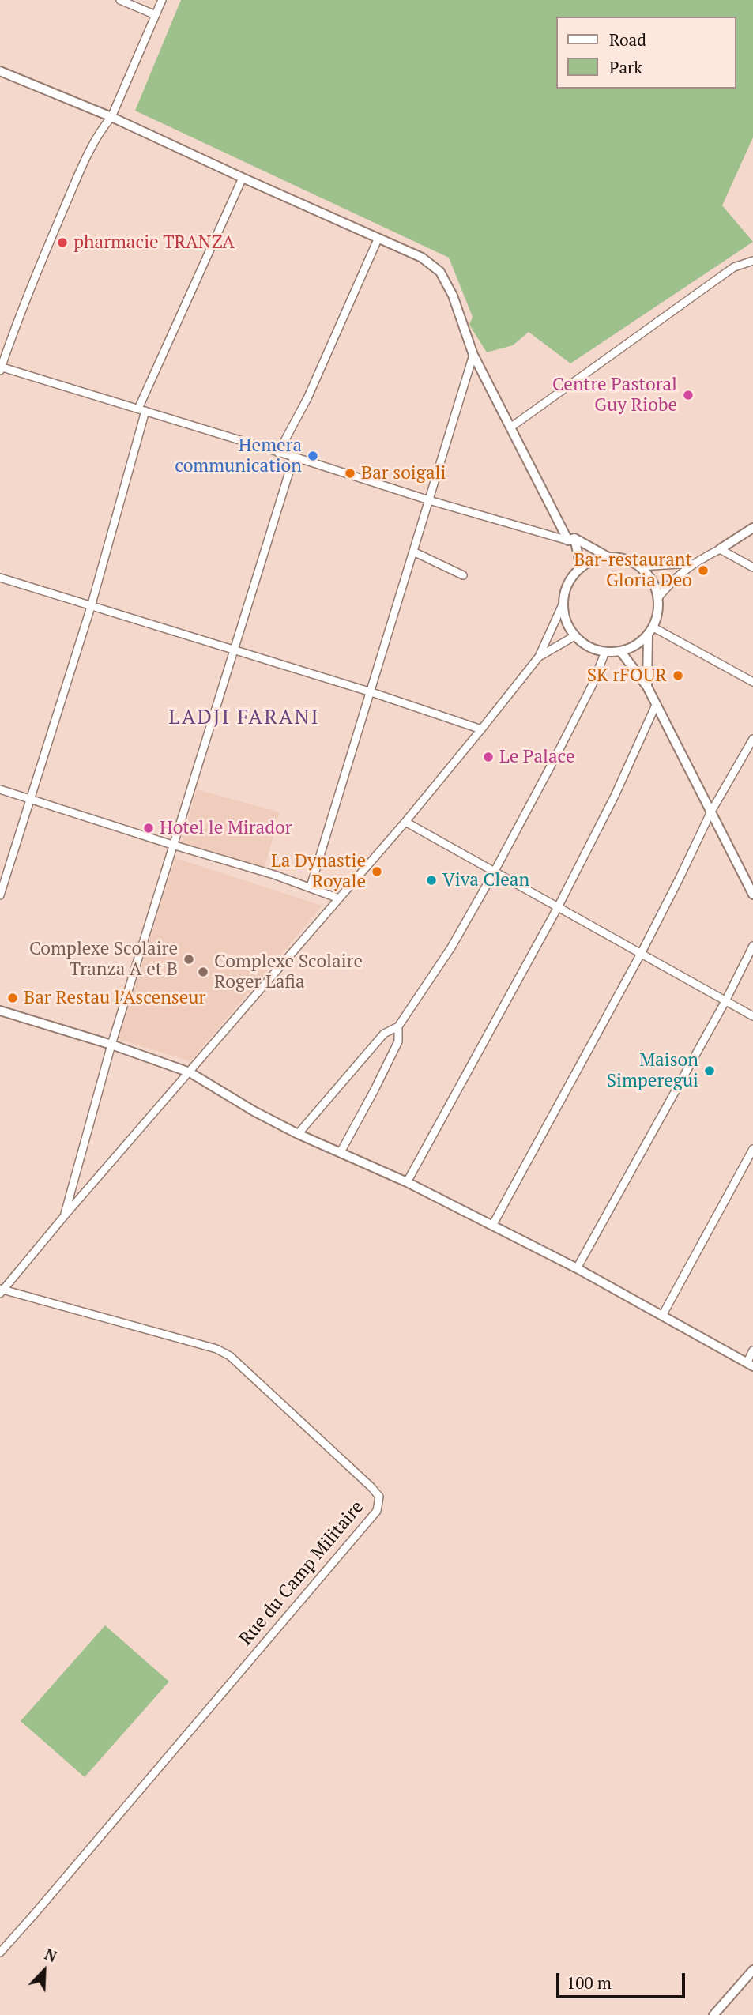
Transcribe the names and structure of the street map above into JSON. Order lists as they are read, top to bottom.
{
  "streets": {
    "street": ["Rue du Camp Militaire"]
  },
  "districts": ["LADJI FARANI"],
  "places": [
    "pharmacie TRANZA",
    "Centre Pastoral Guy Riobe",
    "Hemera communication",
    "Bar soigali",
    "Bar-restaurant Gloria Deo",
    "SK rFOUR",
    "Le Palace",
    "Hotel le Mirador",
    "La Dynastie Royale",
    "Viva Clean",
    "Complexe Scolaire Tranza A et B",
    "Complexe Scolaire Roger Lafia",
    "Bar Restau l’Ascenseur",
    "Maison Simperegui"
  ],
  "legend": ["Road", "Park"],
  "scale_bar": "100 m",
  "north": "top right"
}
